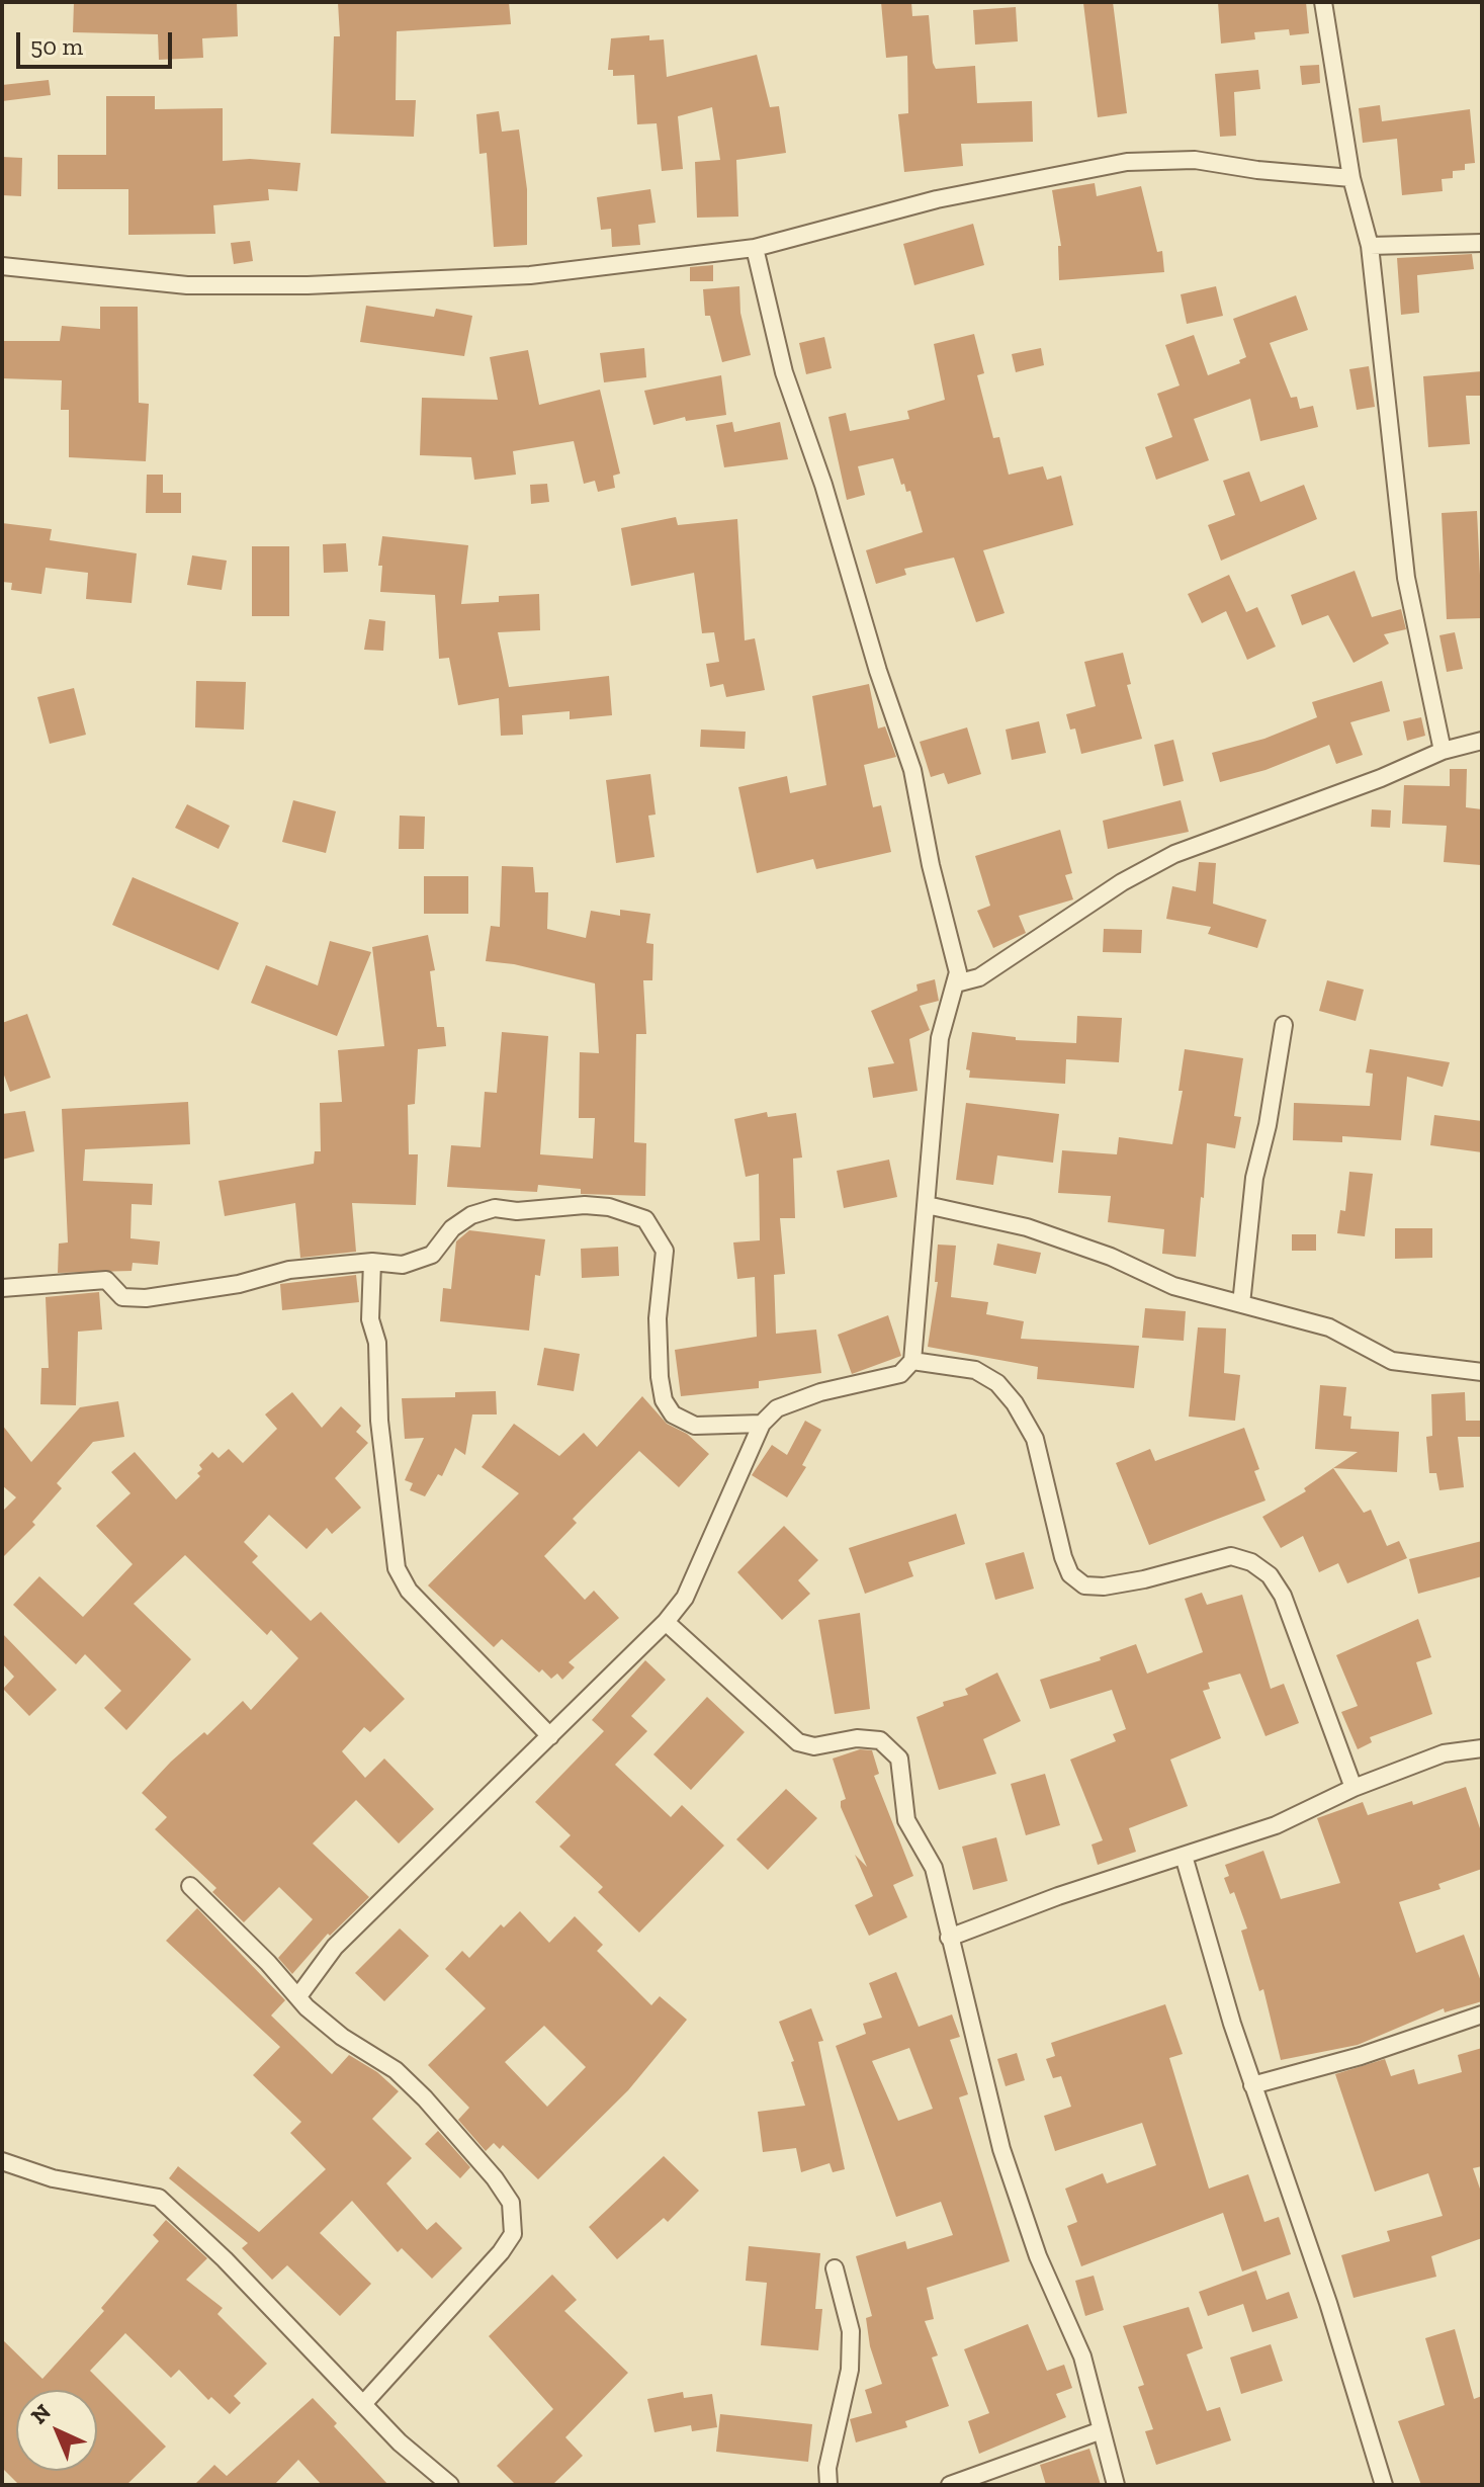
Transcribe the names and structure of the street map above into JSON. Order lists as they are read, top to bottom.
{
  "scale_bar": "50 m",
  "north": "top left"
}
